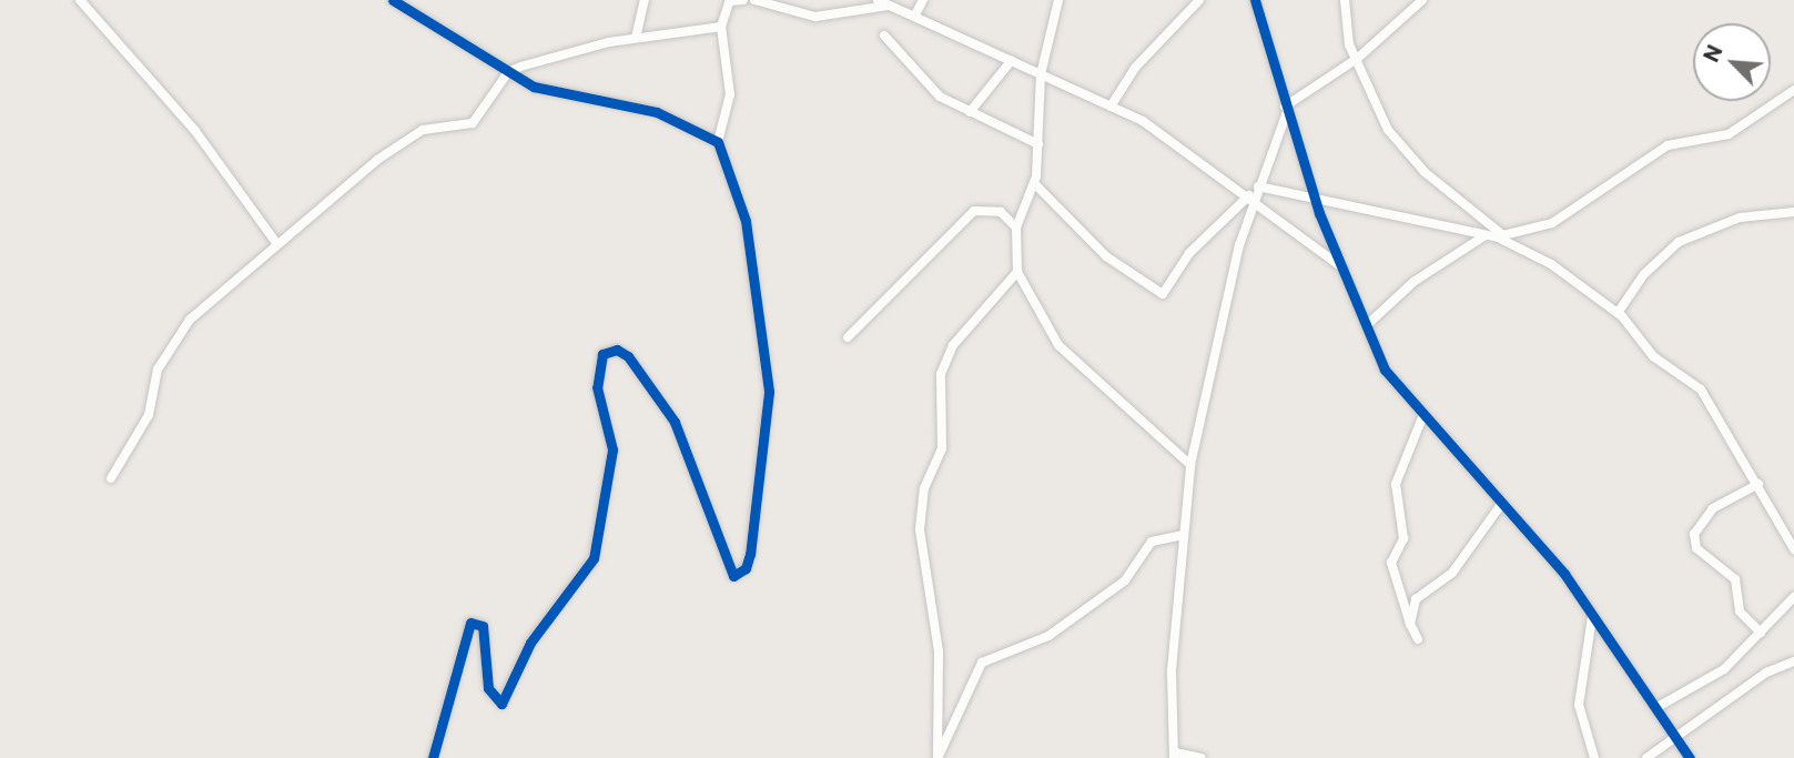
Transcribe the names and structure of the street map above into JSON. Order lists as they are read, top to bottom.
{
  "north": "top left"
}
